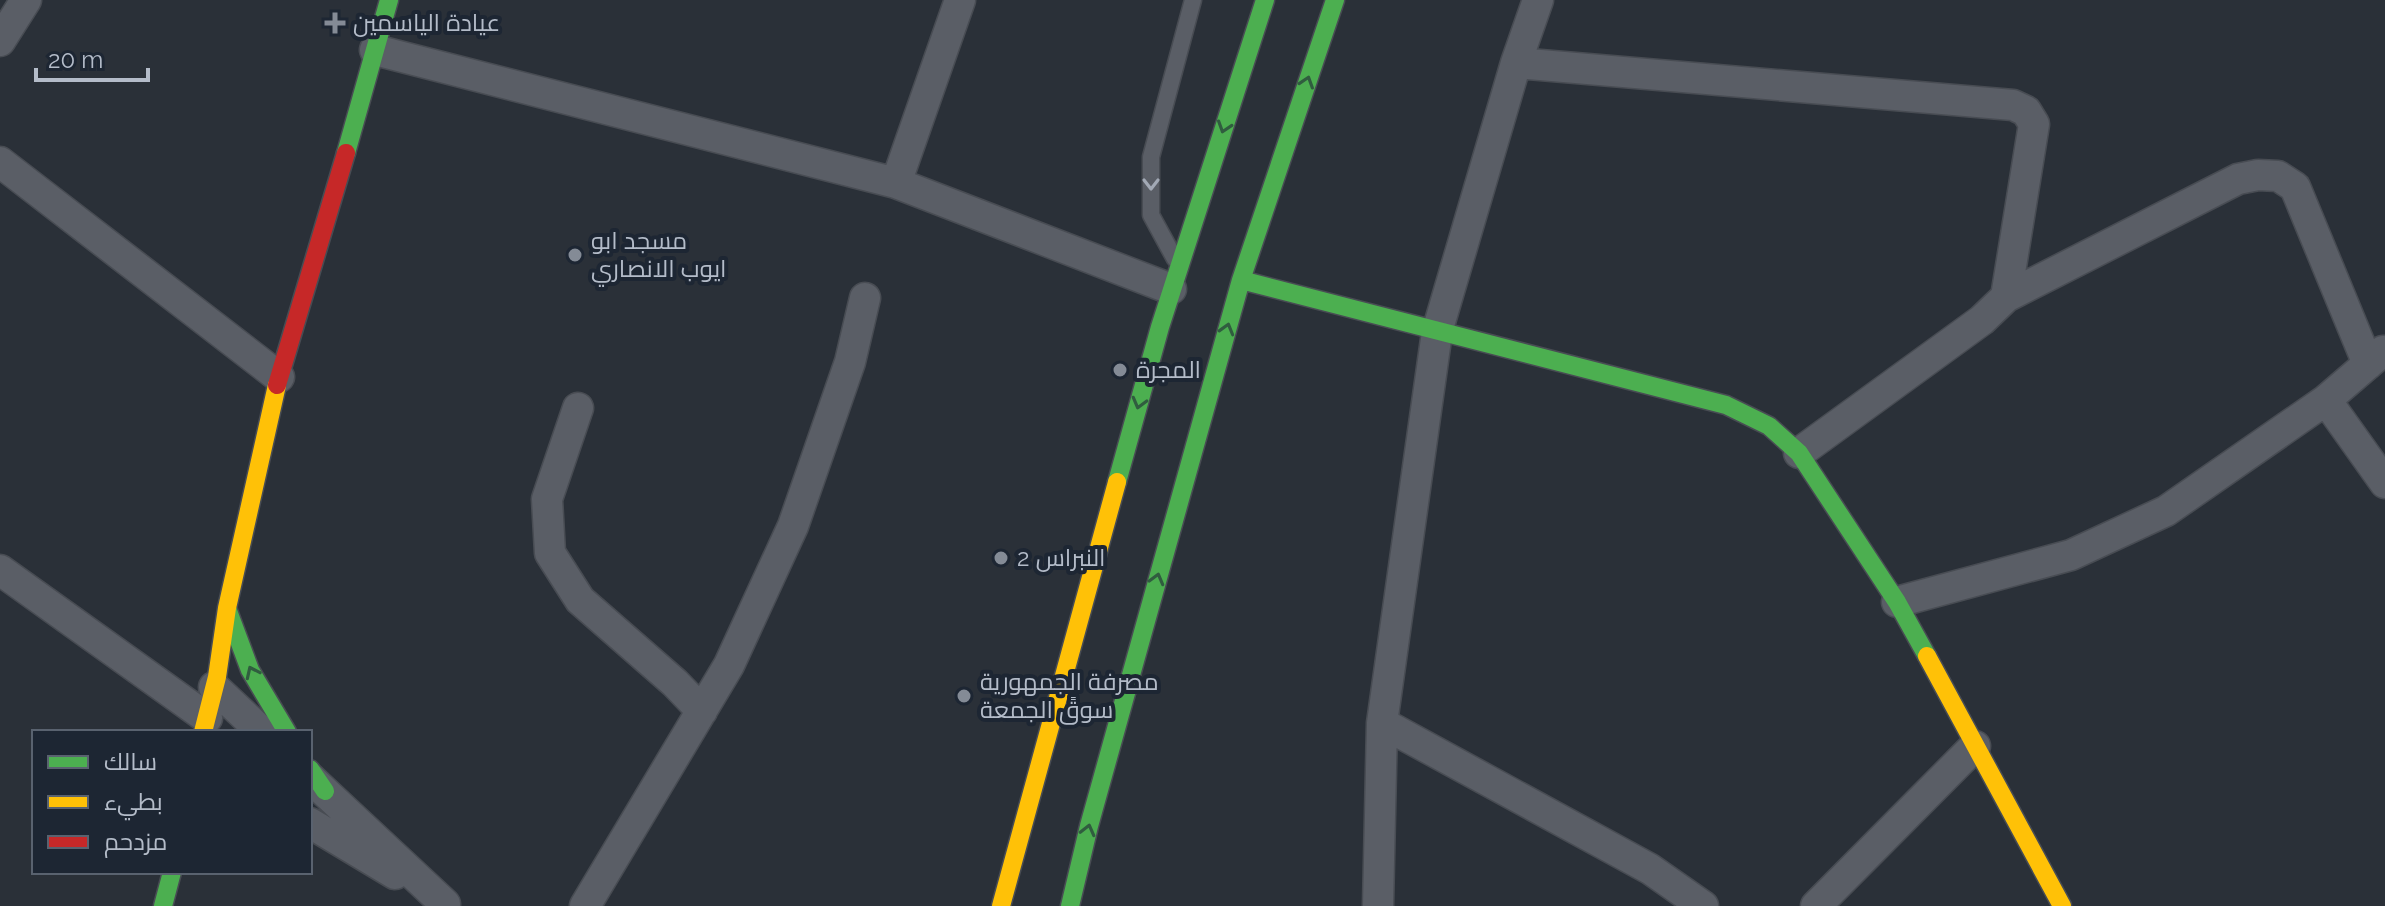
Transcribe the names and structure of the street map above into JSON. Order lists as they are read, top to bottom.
{
  "places": {
    "health": ["عيادة الياسمين"],
    "other": [
      "مسجد ابو ايوب الانصاري",
      "المجرة",
      "النبراس 2",
      "مصرفة الجمهورية سوقً الجمعة"
    ]
  },
  "legend": ["سالك", "بطيء", "مزدحم"],
  "scale_bar": "20 m"
}
